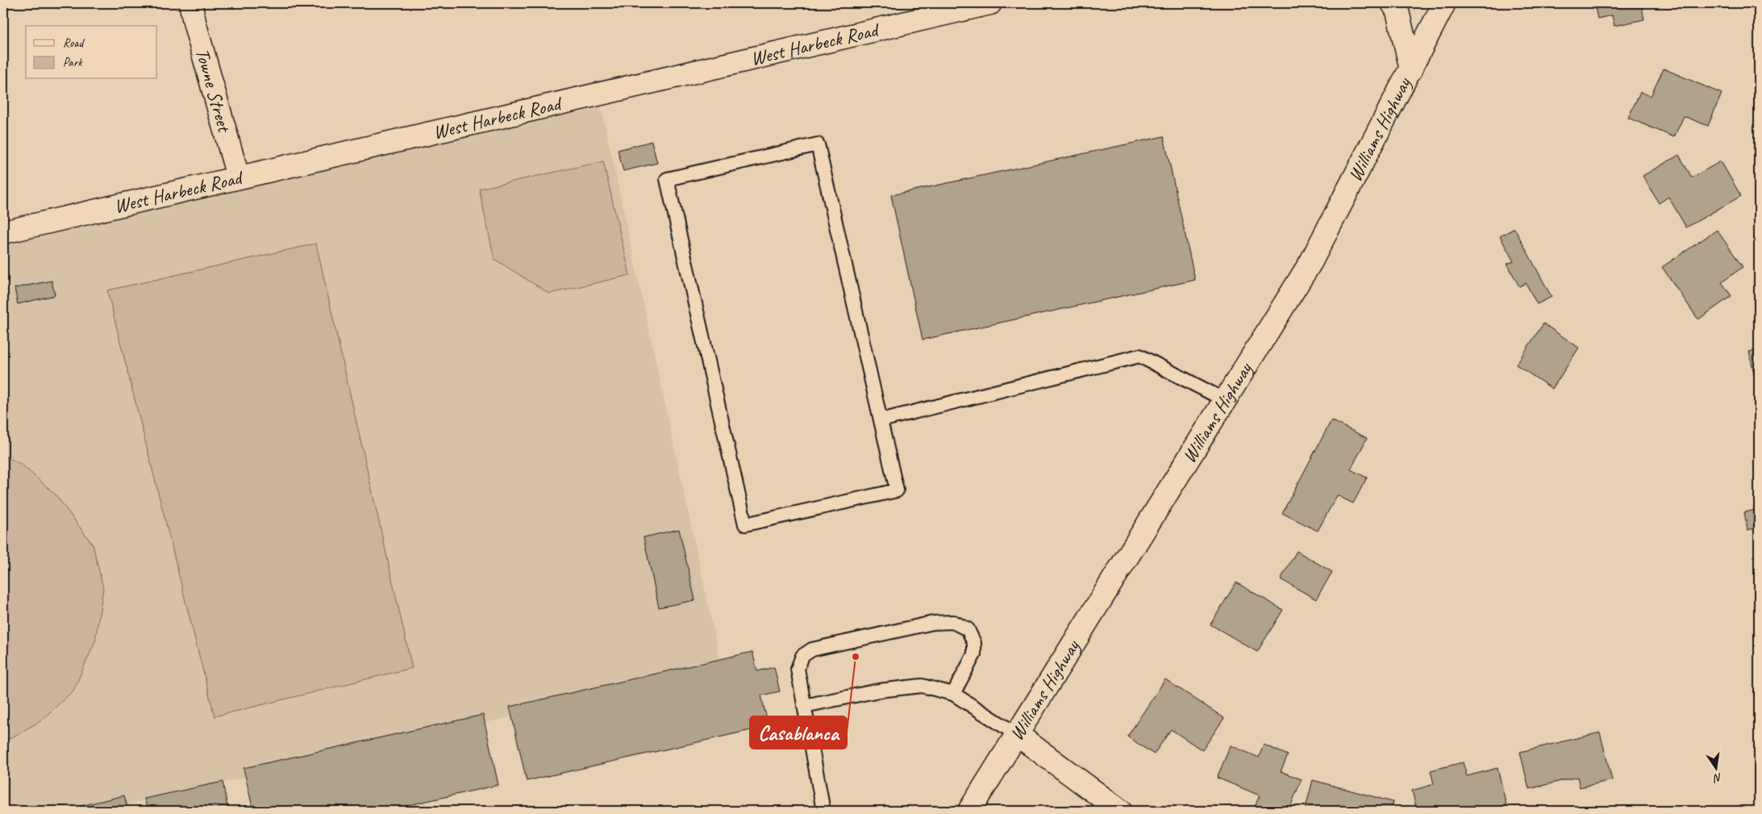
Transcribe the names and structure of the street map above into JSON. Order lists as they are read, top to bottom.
{
  "streets": {
    "street": ["West Harbeck Road", "Towne Street", "Williams Highway"]
  },
  "crossings": [
    ["West Harbeck Road", "Towne Street"]
  ],
  "places": ["Casablanca"],
  "legend": ["Road", "Park"],
  "north": "bottom"
}
